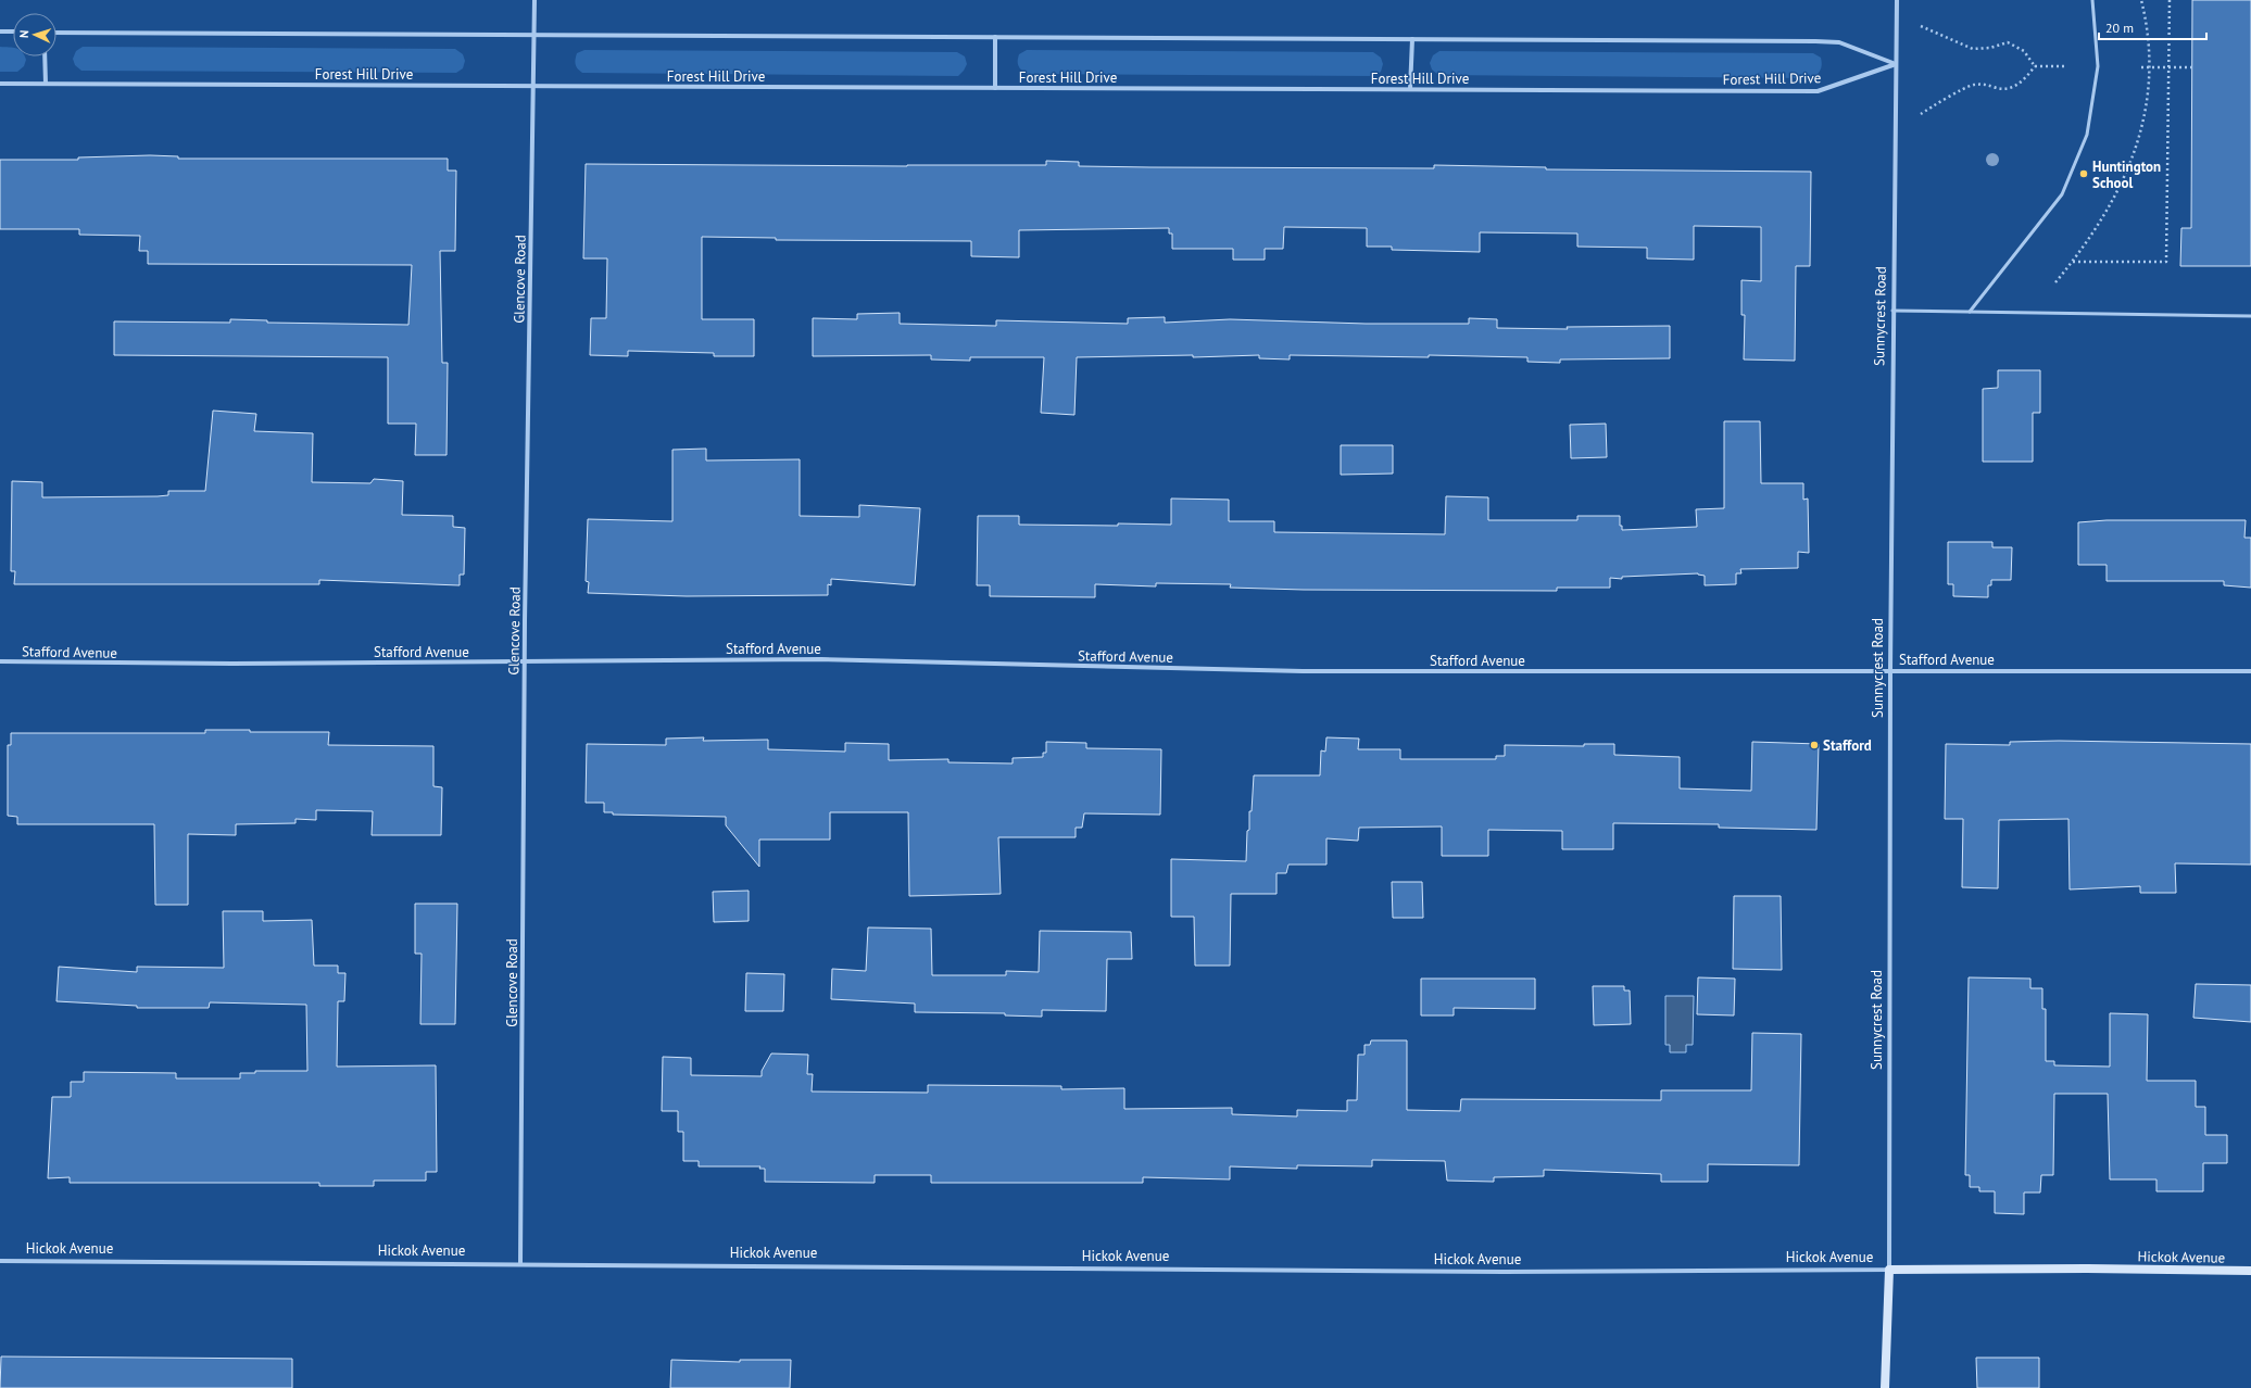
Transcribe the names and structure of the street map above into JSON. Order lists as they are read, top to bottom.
{
  "streets": {
    "street": [
      "Forest Hill Drive",
      "Glencove Road",
      "Sunnycrest Road",
      "Stafford Avenue",
      "Hickok Avenue"
    ]
  },
  "crossings": [
    ["Forest Hill Drive", "Glencove Road"],
    ["Forest Hill Drive", "Sunnycrest Road"],
    ["Glencove Road", "Stafford Avenue"],
    ["Glencove Road", "Hickok Avenue"],
    ["Sunnycrest Road", "Stafford Avenue"],
    ["Sunnycrest Road", "Hickok Avenue"]
  ],
  "places": ["Huntington School", "Stafford"],
  "scale_bar": "20 m",
  "north": "left"
}
